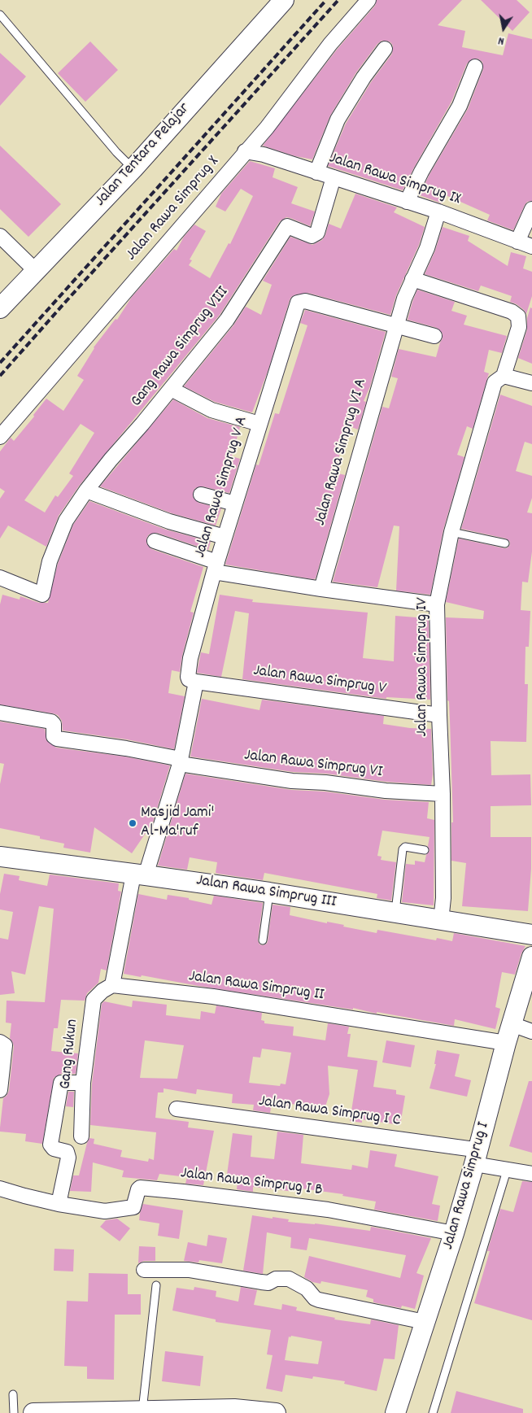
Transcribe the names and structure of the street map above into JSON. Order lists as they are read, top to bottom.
{
  "streets": {
    "street": [
      "Jalan Tentara Pelajar",
      "Jalan Rawa Simprug IX",
      "Jalan Rawa Simprug X",
      "Gang Rawa Simprug VIII",
      "Jalan Rawa Simprug VI A",
      "Jalan Rawa Simprug V A",
      "Jalan Rawa Simprug IV",
      "Jalan Rawa Simprug V",
      "Jalan Rawa Simprug VI",
      "Jalan Rawa Simprug III",
      "Jalan Rawa Simprug II",
      "Gang Rukun",
      "Jalan Rawa Simprug I C",
      "Jalan Rawa Simprug I B",
      "Jalan Rawa Simprug I"
    ]
  },
  "crossings": [
    ["Jalan Rawa Simprug IX", "Jalan Rawa Simprug X"],
    ["Jalan Rawa Simprug IX", "Gang Rawa Simprug VIII"],
    ["Jalan Rawa Simprug IX", "Jalan Rawa Simprug VI A"],
    ["Jalan Rawa Simprug VI A", "Jalan Rawa Simprug V A"],
    ["Jalan Rawa Simprug VI A", "Jalan Rawa Simprug IV"],
    ["Jalan Rawa Simprug V A", "Jalan Rawa Simprug V"],
    ["Jalan Rawa Simprug IV", "Jalan Rawa Simprug V"],
    ["Jalan Rawa Simprug IV", "Jalan Rawa Simprug VI"],
    ["Jalan Rawa Simprug IV", "Jalan Rawa Simprug III"],
    ["Jalan Rawa Simprug II", "Gang Rukun"],
    ["Jalan Rawa Simprug II", "Jalan Rawa Simprug I"],
    ["Jalan Rawa Simprug I C", "Jalan Rawa Simprug I"],
    ["Jalan Rawa Simprug I B", "Jalan Rawa Simprug I"]
  ],
  "places": ["Masjid Jami' Al-Ma'ruf"],
  "north": "bottom"
}
